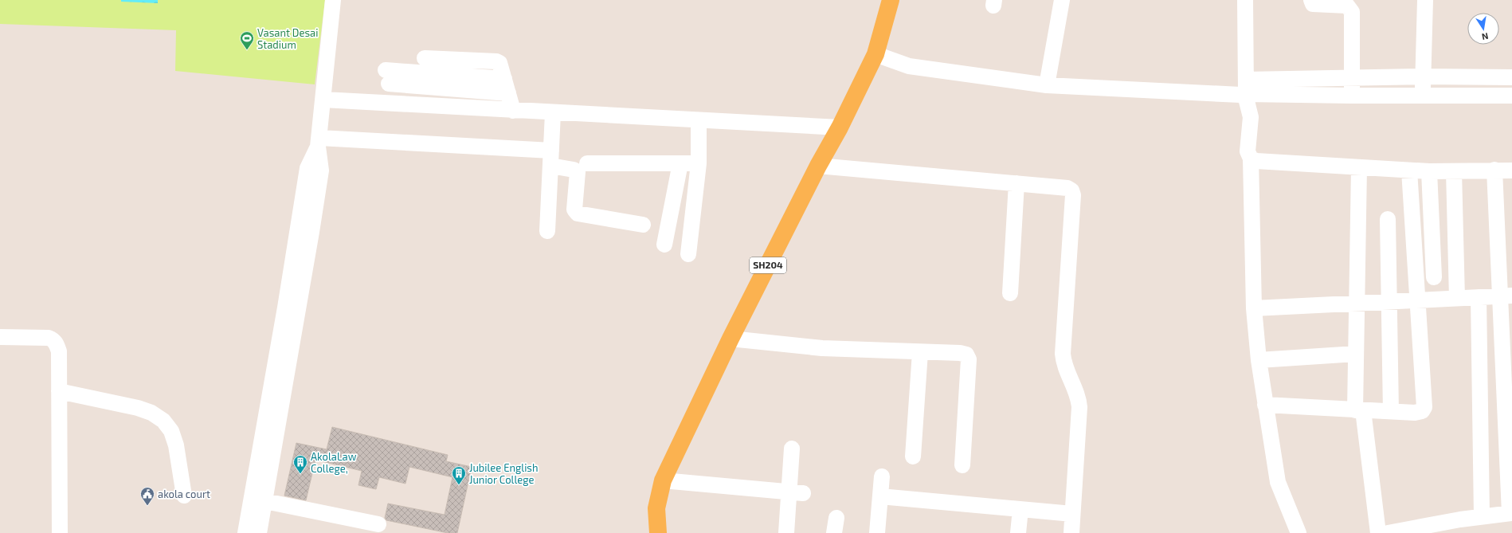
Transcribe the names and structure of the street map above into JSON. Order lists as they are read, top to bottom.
{
  "streets": {
    "main road": ["SH204"]
  },
  "places": {
    "sports": ["Vasant Desai Stadium"],
    "building": ["AkolaLaw College,", "Jubilee English Junior College"],
    "public building": ["akola court"]
  },
  "north": "bottom"
}
